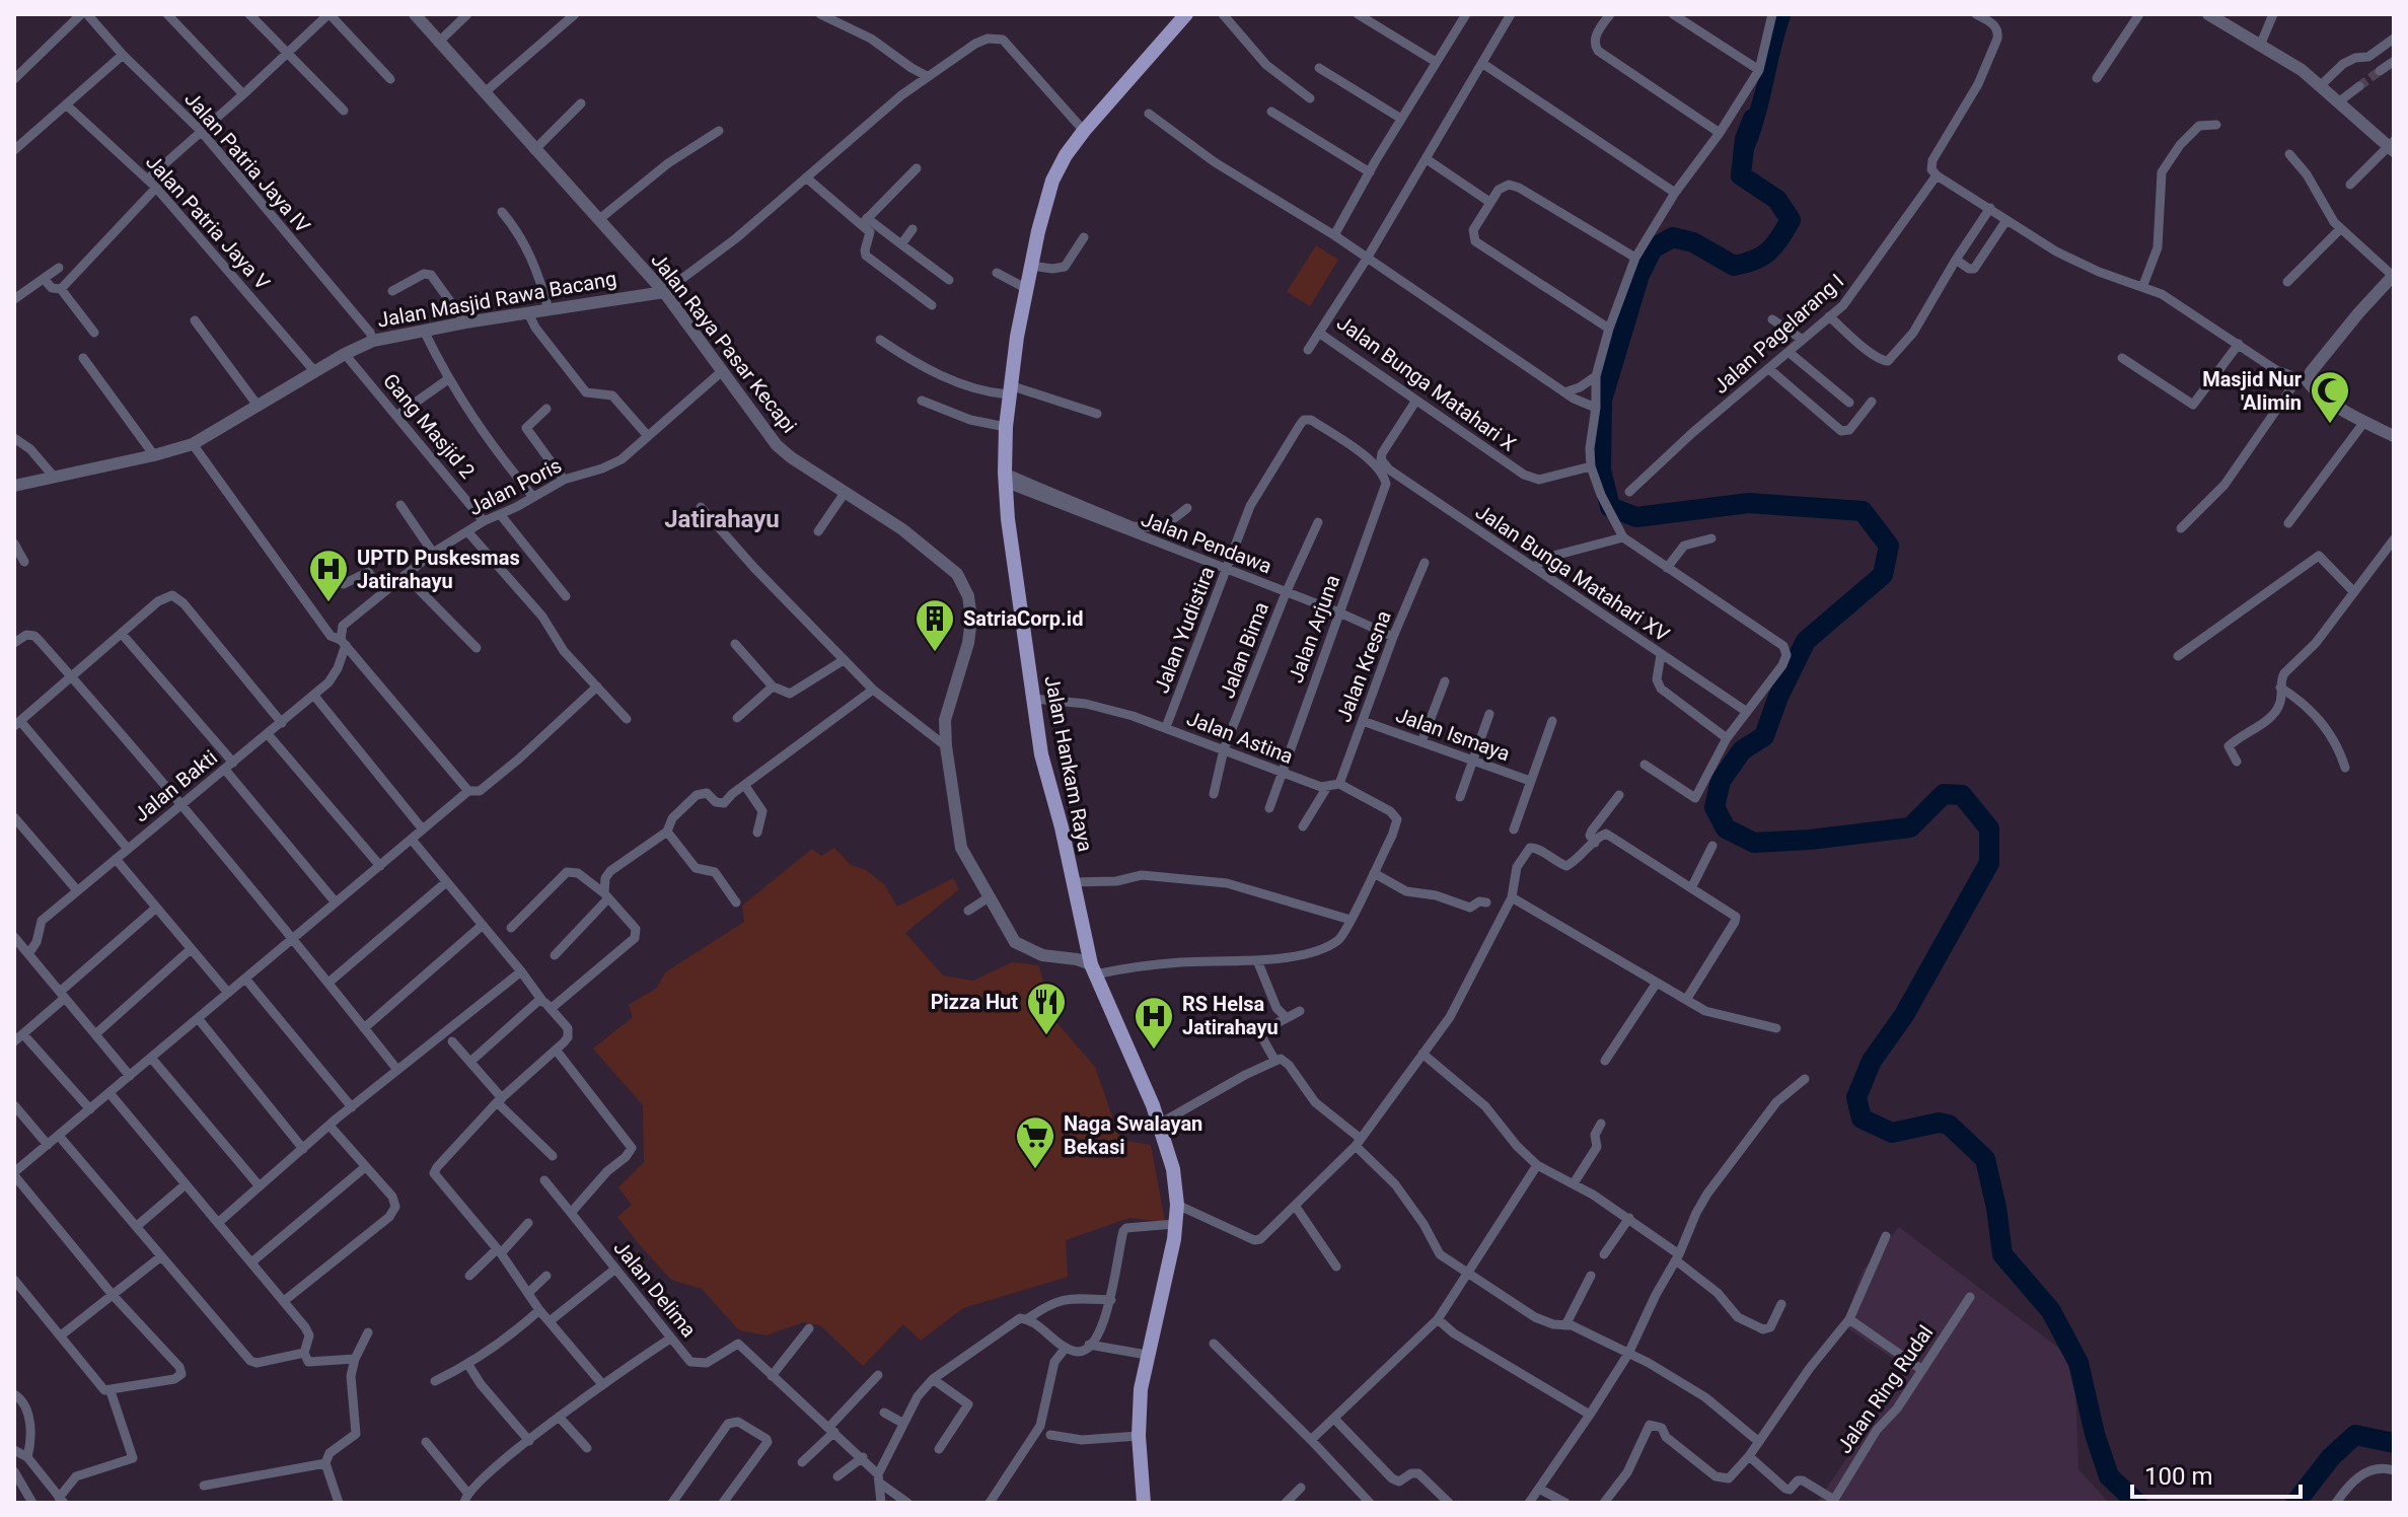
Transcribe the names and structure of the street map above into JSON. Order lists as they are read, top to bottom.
{
  "streets": {
    "main road": ["Jalan Hankam Raya"],
    "street": [
      "Jalan Patria Jaya IV",
      "Jalan Patria Jaya V",
      "Jalan Masjid Rawa Bacang",
      "Jalan Pagelarang I",
      "Jalan Raya Pasar Kecapi",
      "Jalan Bunga Matahari X",
      "Gang Masjid 2",
      "Jalan Poris",
      "Jalan Pendawa",
      "Jalan Bunga Matahari XV",
      "Jalan Arjuna",
      "Jalan Yudistira",
      "Jalan Bima",
      "Jalan Kresna",
      "Jalan Ismaya",
      "Jalan Astina",
      "Jalan Bakti",
      "Jalan Delima",
      "Jalan Ring Rudal"
    ]
  },
  "crossings": [
    ["Jalan Patria Jaya IV", "Jalan Masjid Rawa Bacang"],
    ["Jalan Patria Jaya V", "Jalan Masjid Rawa Bacang"],
    ["Jalan Masjid Rawa Bacang", "Jalan Raya Pasar Kecapi"],
    ["Jalan Masjid Rawa Bacang", "Gang Masjid 2"],
    ["Jalan Masjid Rawa Bacang", "Jalan Hankam Raya"],
    ["Jalan Raya Pasar Kecapi", "Jalan Poris"],
    ["Jalan Raya Pasar Kecapi", "Jalan Hankam Raya"],
    ["Gang Masjid 2", "Jalan Poris"],
    ["Jalan Poris", "Jalan Bakti"],
    ["Jalan Pendawa", "Jalan Arjuna"],
    ["Jalan Pendawa", "Jalan Yudistira"],
    ["Jalan Pendawa", "Jalan Bima"],
    ["Jalan Pendawa", "Jalan Kresna"],
    ["Jalan Pendawa", "Jalan Hankam Raya"],
    ["Jalan Bunga Matahari XV", "Jalan Arjuna"],
    ["Jalan Bunga Matahari XV", "Jalan Yudistira"],
    ["Jalan Arjuna", "Jalan Astina"],
    ["Jalan Yudistira", "Jalan Astina"],
    ["Jalan Bima", "Jalan Astina"],
    ["Jalan Kresna", "Jalan Ismaya"],
    ["Jalan Astina", "Jalan Hankam Raya"]
  ],
  "districts": ["Jatirahayu"],
  "places": {
    "mosque": ["Masjid Nur 'Alimin"],
    "hospital": ["UPTD Puskesmas Jatirahayu", "RS Helsa Jatirahayu"],
    "building": ["SatriaCorp.id"],
    "restaurant": ["Pizza Hut"],
    "supermarket": ["Naga Swalayan Bekasi"]
  },
  "scale_bar": "100 m"
}
